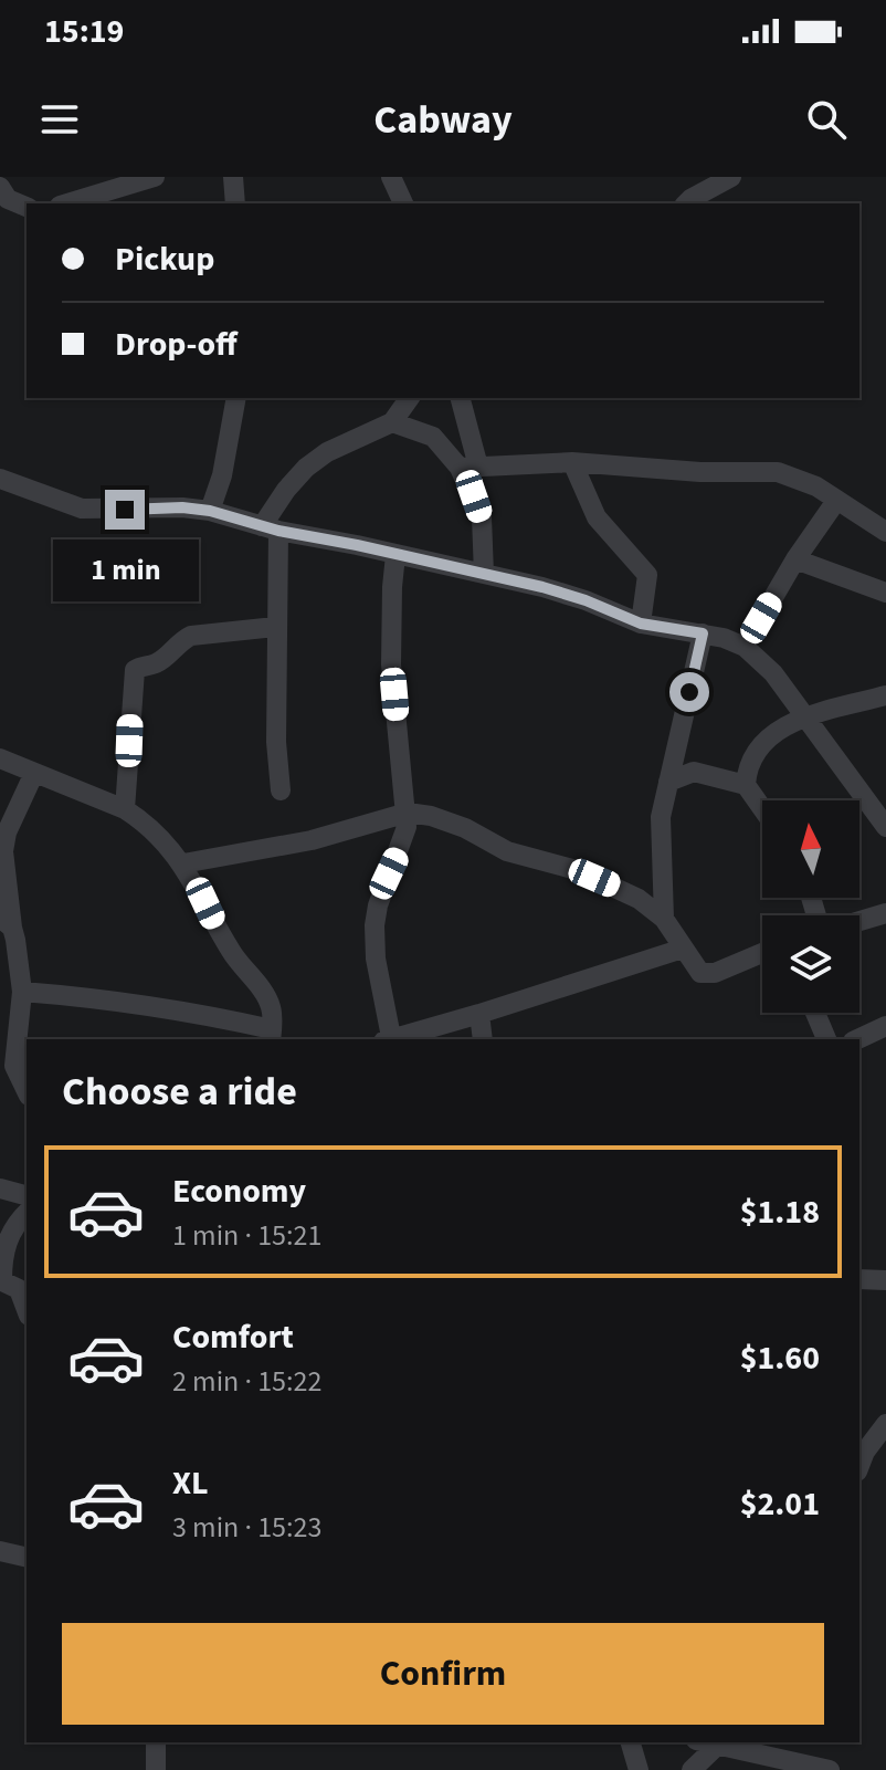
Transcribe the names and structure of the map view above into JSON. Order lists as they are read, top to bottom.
{
  "north": "top",
  "page": {
    "status": "15:19",
    "header": "Cabway",
    "banner": ["Pickup", "Drop-off"],
    "bubble": "1 min",
    "heading": "Choose a ride",
    "list": [
      {
        "name": "Economy",
        "note": "1 min · 15:21",
        "value": "$1.18"
      },
      {
        "name": "Comfort",
        "note": "2 min · 15:22",
        "value": "$1.60"
      },
      {
        "name": "XL",
        "note": "3 min · 15:23",
        "value": "$2.01"
      }
    ],
    "buttons": "Confirm"
  }
}
